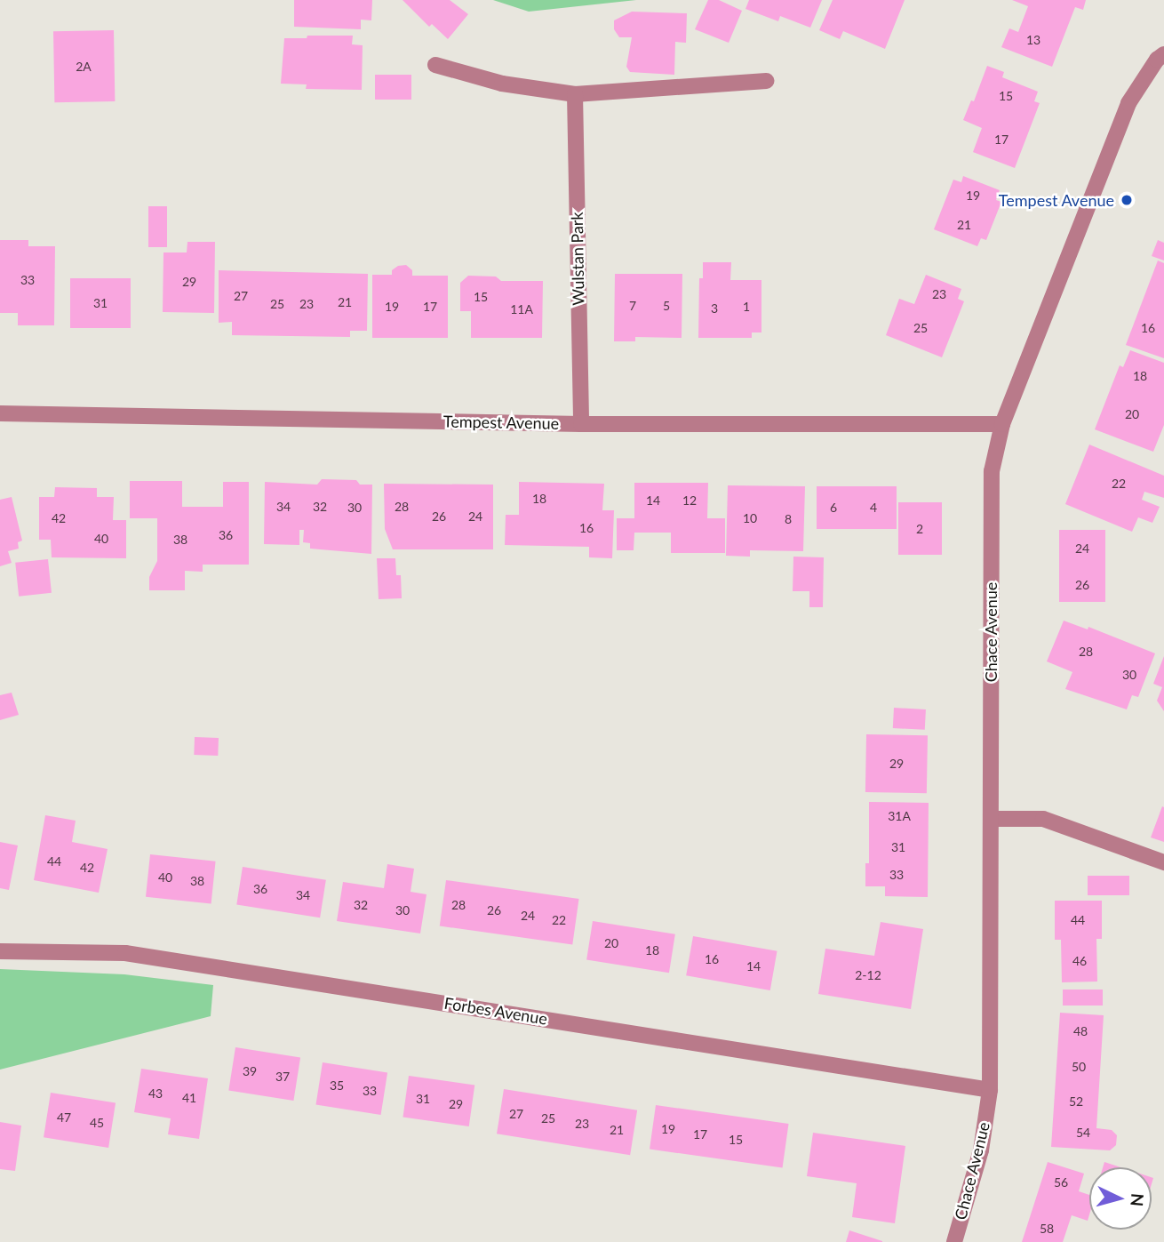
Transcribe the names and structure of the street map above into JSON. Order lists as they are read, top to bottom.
{
  "streets": {
    "street": [
      "Wulstan Park",
      "Tempest Avenue",
      "Chace Avenue",
      "Forbes Avenue"
    ]
  },
  "crossings": [
    ["Wulstan Park", "Tempest Avenue"],
    ["Tempest Avenue", "Chace Avenue"],
    ["Chace Avenue", "Forbes Avenue"]
  ],
  "places": ["Tempest Avenue"],
  "house_numbers": [
    "13",
    "2A",
    "15",
    "17",
    "19",
    "21",
    "33",
    "29",
    "23",
    "27",
    "15",
    "21",
    "31",
    "25",
    "23",
    "7",
    "5",
    "19",
    "17",
    "1",
    "3",
    "11A",
    "25",
    "16",
    "18",
    "20",
    "22",
    "18",
    "14",
    "12",
    "34",
    "32",
    "28",
    "30",
    "6",
    "4",
    "26",
    "24",
    "42",
    "10",
    "8",
    "16",
    "2",
    "36",
    "40",
    "38",
    "24",
    "26",
    "28",
    "30",
    "29",
    "31A",
    "31",
    "44",
    "42",
    "33",
    "40",
    "38",
    "36",
    "34",
    "32",
    "28",
    "30",
    "26",
    "24",
    "22",
    "44",
    "20",
    "18",
    "16",
    "46",
    "14",
    "2-12",
    "48",
    "50",
    "39",
    "37",
    "35",
    "33",
    "43",
    "41",
    "31",
    "52",
    "29",
    "27",
    "47",
    "25",
    "45",
    "23",
    "19",
    "21",
    "54",
    "17",
    "15",
    "56",
    "58"
  ],
  "north": "right"
}
